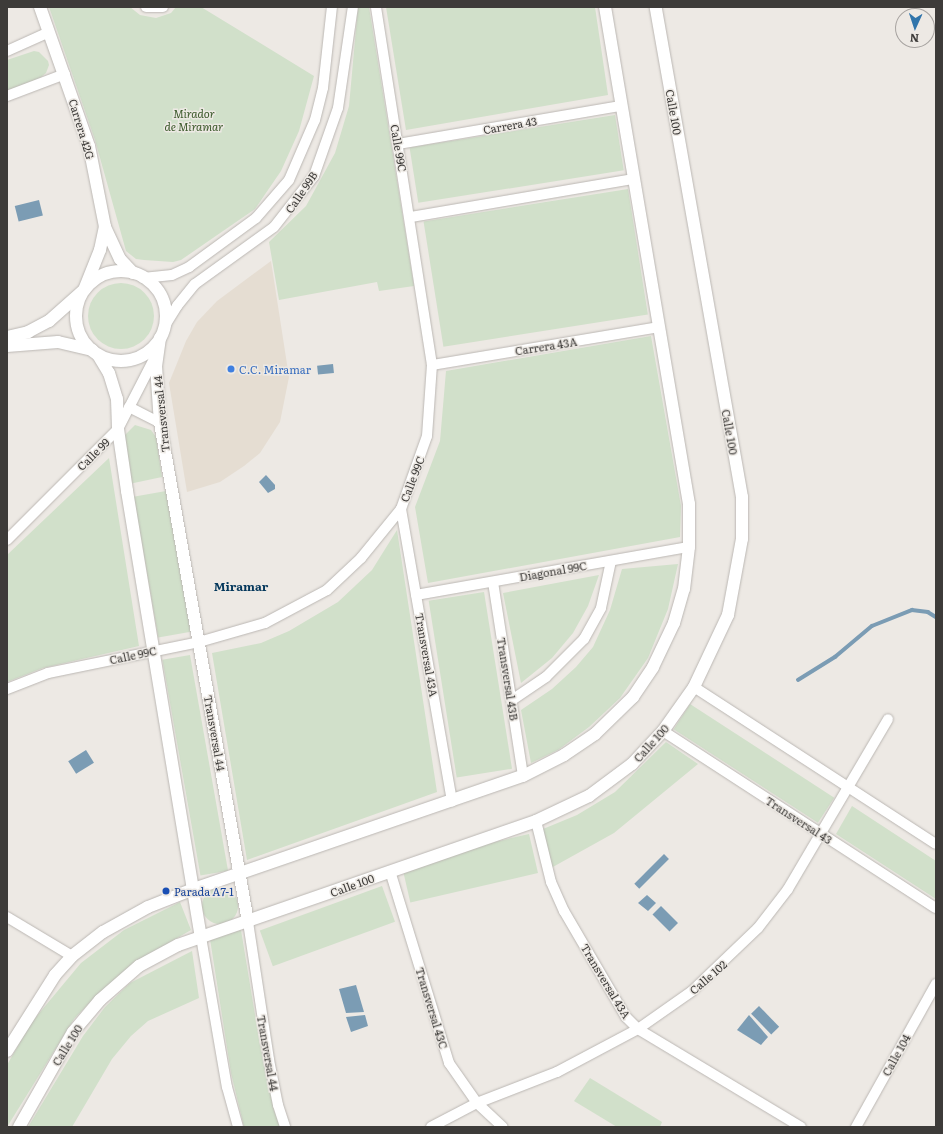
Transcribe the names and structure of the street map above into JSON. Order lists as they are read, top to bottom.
{
  "streets": {
    "street": [
      "Calle 100",
      "Carrera 43",
      "Carrera 42G",
      "Calle 99C",
      "Calle 99B",
      "Carrera 43A",
      "Transversal 44",
      "Calle 99",
      "Diagonal 99C",
      "Transversal 43A",
      "Transversal 43B",
      "Transversal 43",
      "Calle 102",
      "Transversal 43C",
      "Calle 104"
    ]
  },
  "crossings": [
    ["Calle 100", "Transversal 44"],
    ["Calle 100", "Transversal 43A"],
    ["Calle 100", "Transversal 43"],
    ["Calle 100", "Transversal 43C"],
    ["Carrera 43", "Calle 99C"],
    ["Carrera 42G", "Calle 99B"],
    ["Carrera 42G", "Transversal 44"],
    ["Calle 99C", "Carrera 43A"],
    ["Calle 99C", "Transversal 44"],
    ["Calle 99C", "Transversal 43A"],
    ["Calle 99B", "Transversal 44"],
    ["Transversal 44", "Calle 99"],
    ["Diagonal 99C", "Transversal 43A"],
    ["Diagonal 99C", "Transversal 43B"],
    ["Transversal 43A", "Calle 102"],
    ["Transversal 43", "Calle 102"],
    ["Calle 102", "Transversal 43C"]
  ],
  "districts": ["Miramar"],
  "parks": ["Mirador de Miramar"],
  "places": ["C.C. Miramar", "Parada A7-1"],
  "north": "bottom"
}
